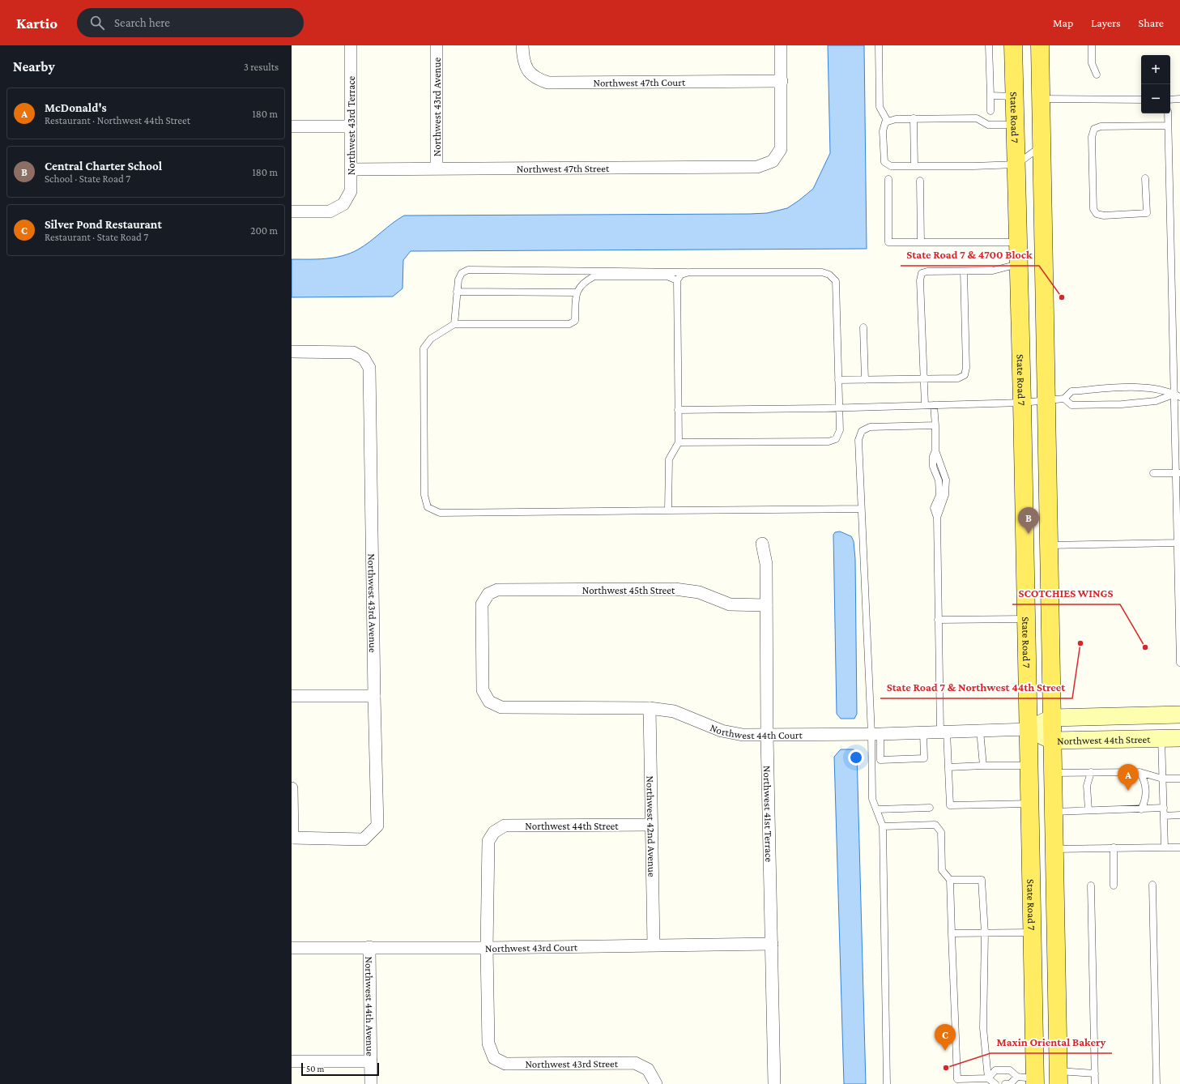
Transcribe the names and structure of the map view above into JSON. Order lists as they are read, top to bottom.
{
  "streets": {
    "main road": ["State Road 7"],
    "street": [
      "Northwest 47th Court",
      "Northwest 43rd Avenue",
      "Northwest 43rd Terrace",
      "Northwest 47th Street",
      "Northwest 45th Street",
      "Northwest 44th Court",
      "Northwest 44th Street",
      "Northwest 41st Terrace",
      "Northwest 42nd Avenue",
      "Northwest 43rd Court",
      "Northwest 44th Avenue",
      "Northwest 43rd Street"
    ]
  },
  "crossings": [
    ["Northwest 47th Court", "Northwest 47th Street"],
    ["Northwest 43rd Avenue", "Northwest 47th Street"],
    ["State Road 7", "Northwest 44th Court"],
    ["State Road 7", "Northwest 44th Street"],
    ["Northwest 43rd Terrace", "Northwest 47th Street"],
    ["Northwest 45th Street", "Northwest 44th Court"],
    ["Northwest 45th Street", "Northwest 41st Terrace"],
    ["Northwest 44th Court", "Northwest 44th Street"],
    ["Northwest 44th Court", "Northwest 41st Terrace"],
    ["Northwest 44th Court", "Northwest 42nd Avenue"],
    ["Northwest 44th Street", "Northwest 42nd Avenue"],
    ["Northwest 44th Street", "Northwest 43rd Court"],
    ["Northwest 44th Street", "Northwest 43rd Street"],
    ["Northwest 41st Terrace", "Northwest 43rd Court"],
    ["Northwest 42nd Avenue", "Northwest 43rd Court"],
    ["Northwest 43rd Court", "Northwest 44th Avenue"],
    ["Northwest 43rd Court", "Northwest 43rd Street"]
  ],
  "places": [
    "State Road 7 & 4700 Block",
    "State Road 7 & Northwest 44th Street",
    "SCOTCHIES WINGS",
    "Maxin Oriental Bakery"
  ],
  "scale_bar": "50 m",
  "page": {
    "header": "Kartio",
    "search": "Search here",
    "nav": ["Map", "Layers", "Share"],
    "heading": ["Nearby", "3 results"],
    "map_buttons": ["+", "−"],
    "list": [
      {
        "mark": "A",
        "name": "McDonald's",
        "note": "Restaurant · Northwest 44th Street",
        "value": "180 m"
      },
      {
        "mark": "B",
        "name": "Central Charter School",
        "note": "School · State Road 7",
        "value": "180 m"
      },
      {
        "mark": "C",
        "name": "Silver Pond Restaurant",
        "note": "Restaurant · State Road 7",
        "value": "200 m"
      }
    ],
    "pins": ["B", "A", "C"],
    "scale": "50 m"
  }
}
